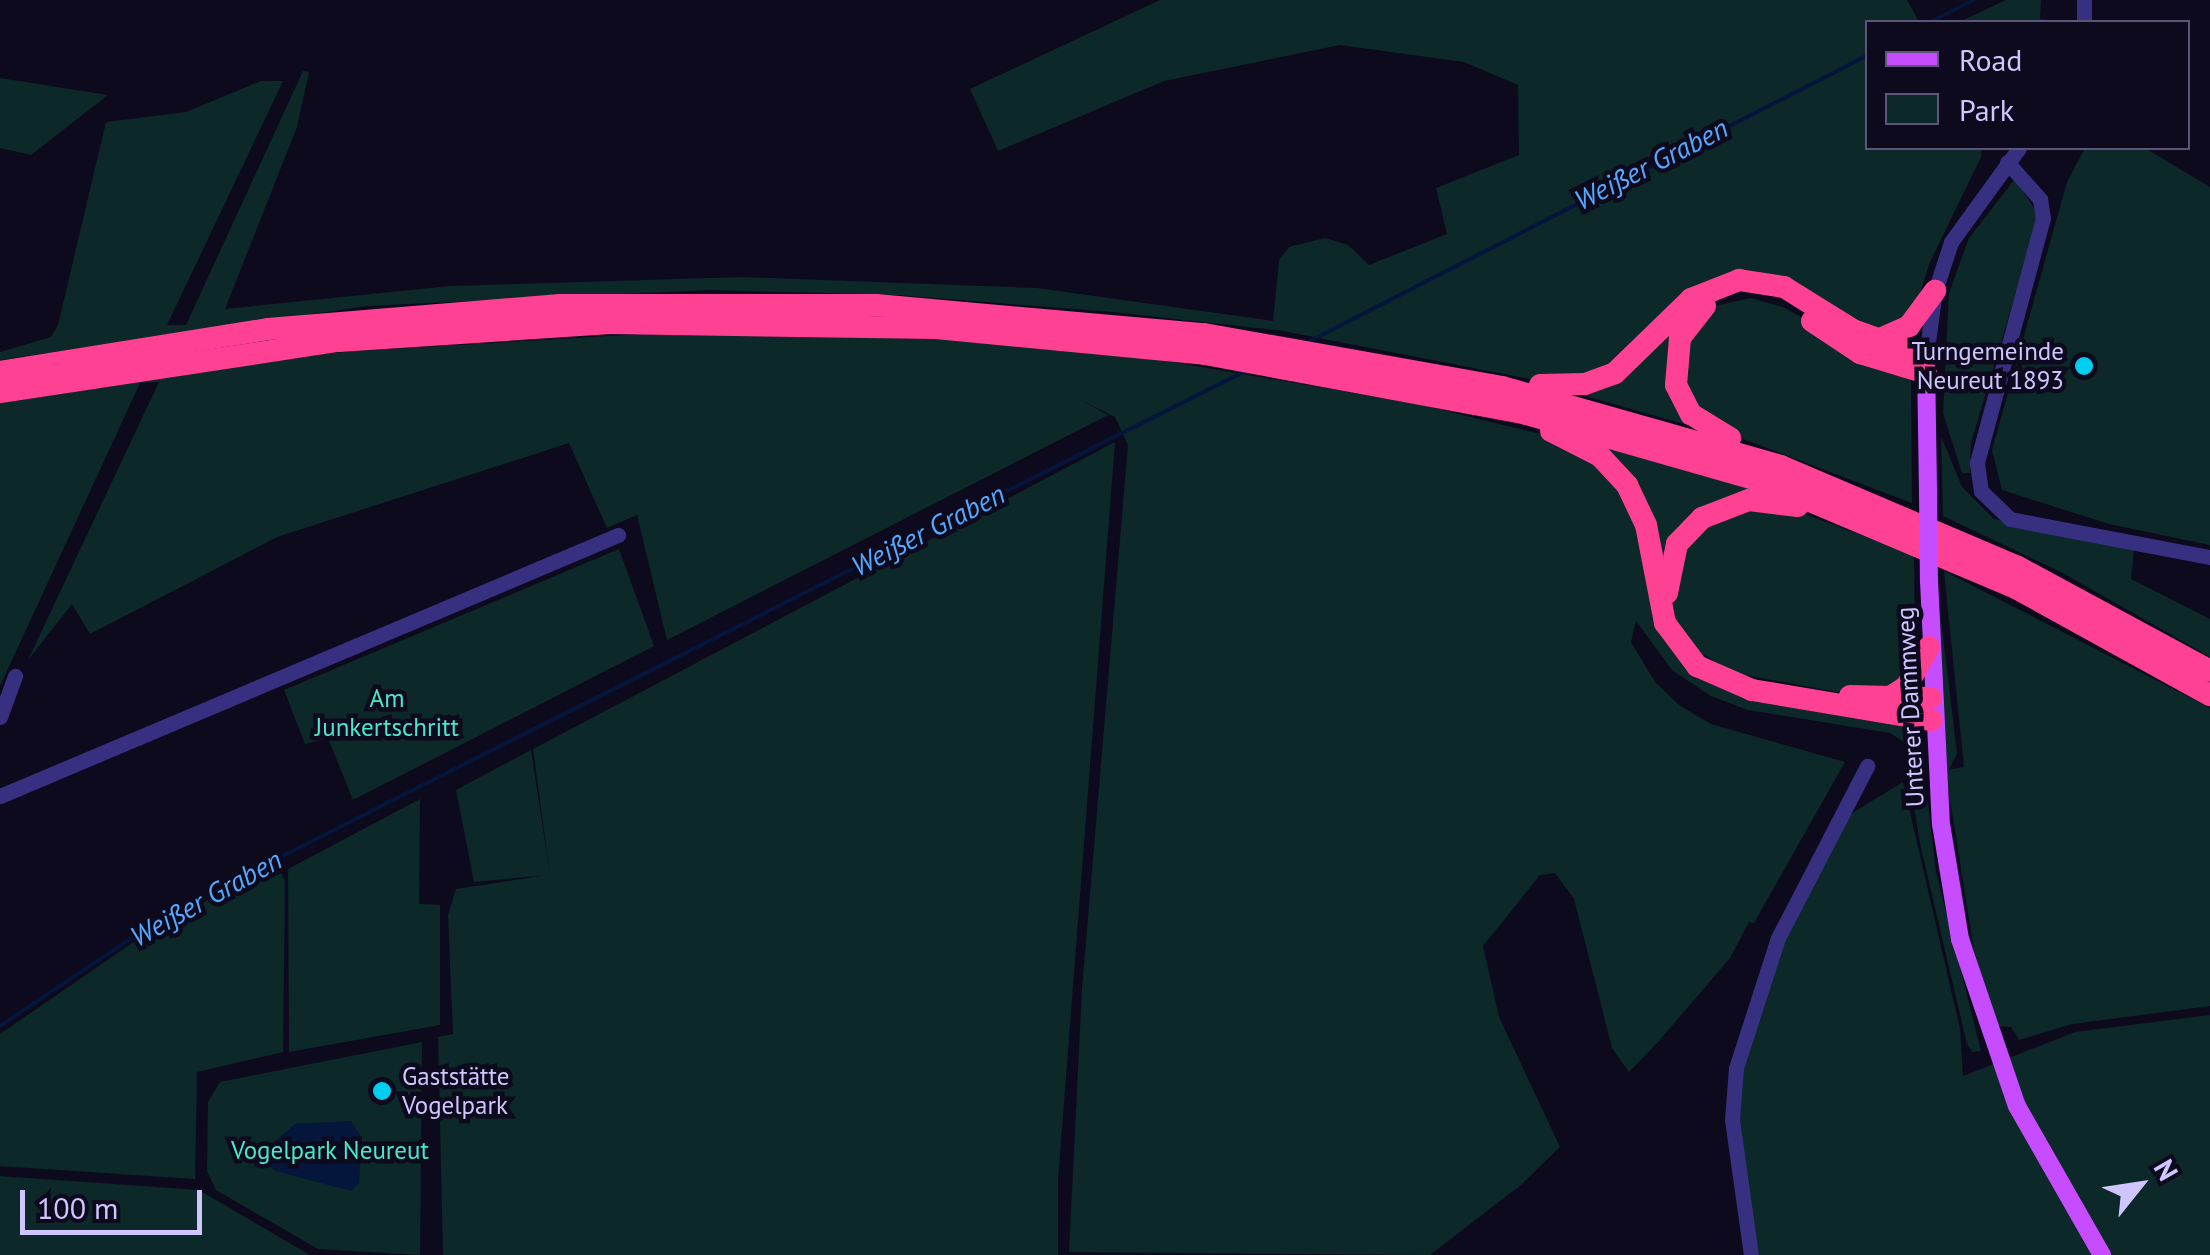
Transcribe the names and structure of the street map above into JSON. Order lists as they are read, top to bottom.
{
  "streets": {
    "main road": ["Unterer Dammweg"]
  },
  "water": ["Weißer Graben"],
  "parks": ["Am Junkertschritt", "Vogelpark Neureut"],
  "places": ["Turngemeinde Neureut 1893", "Gaststätte Vogelpark"],
  "legend": ["Road", "Park"],
  "scale_bar": "100 m",
  "north": "top right"
}
